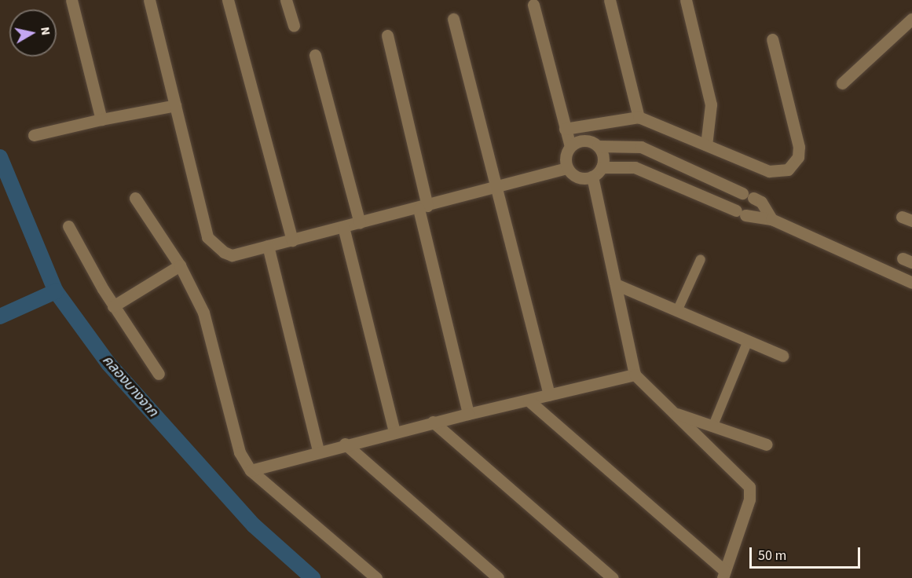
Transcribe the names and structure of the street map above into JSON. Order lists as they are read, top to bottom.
{
  "water": ["คลองบางจาก"],
  "scale_bar": "50 m",
  "north": "right"
}
